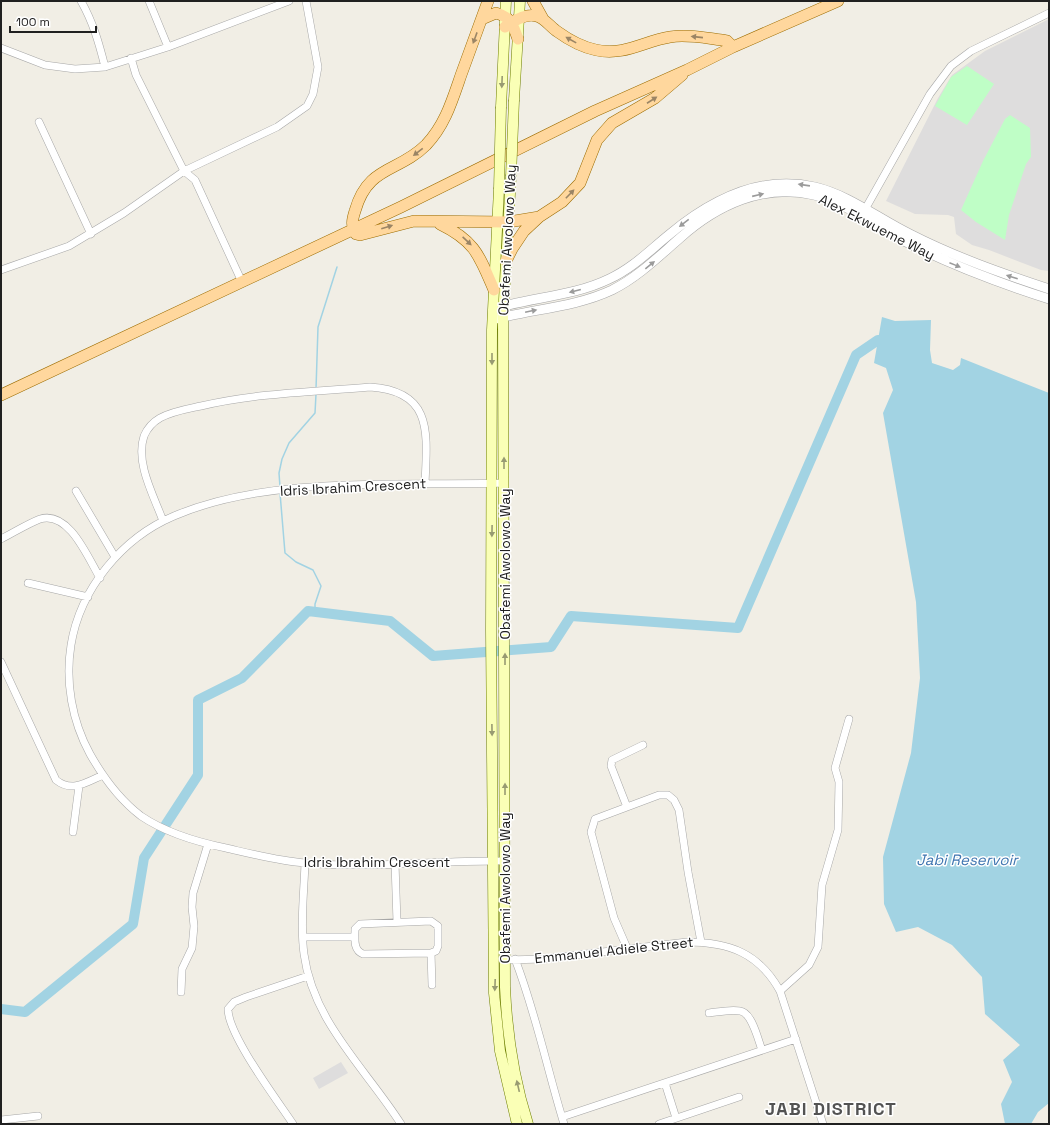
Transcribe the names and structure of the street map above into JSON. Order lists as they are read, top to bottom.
{
  "streets": {
    "main road": ["Obafemi Awolowo Way"],
    "street": ["Alex Ekwueme Way", "Idris Ibrahim Crescent", "Emmanuel Adiele Street"]
  },
  "crossings": [
    ["Alex Ekwueme Way", "Obafemi Awolowo Way"],
    ["Obafemi Awolowo Way", "Idris Ibrahim Crescent"],
    ["Obafemi Awolowo Way", "Emmanuel Adiele Street"]
  ],
  "districts": ["JABI DISTRICT"],
  "water": ["Jabi Reservoir"],
  "scale_bar": "100 m"
}
